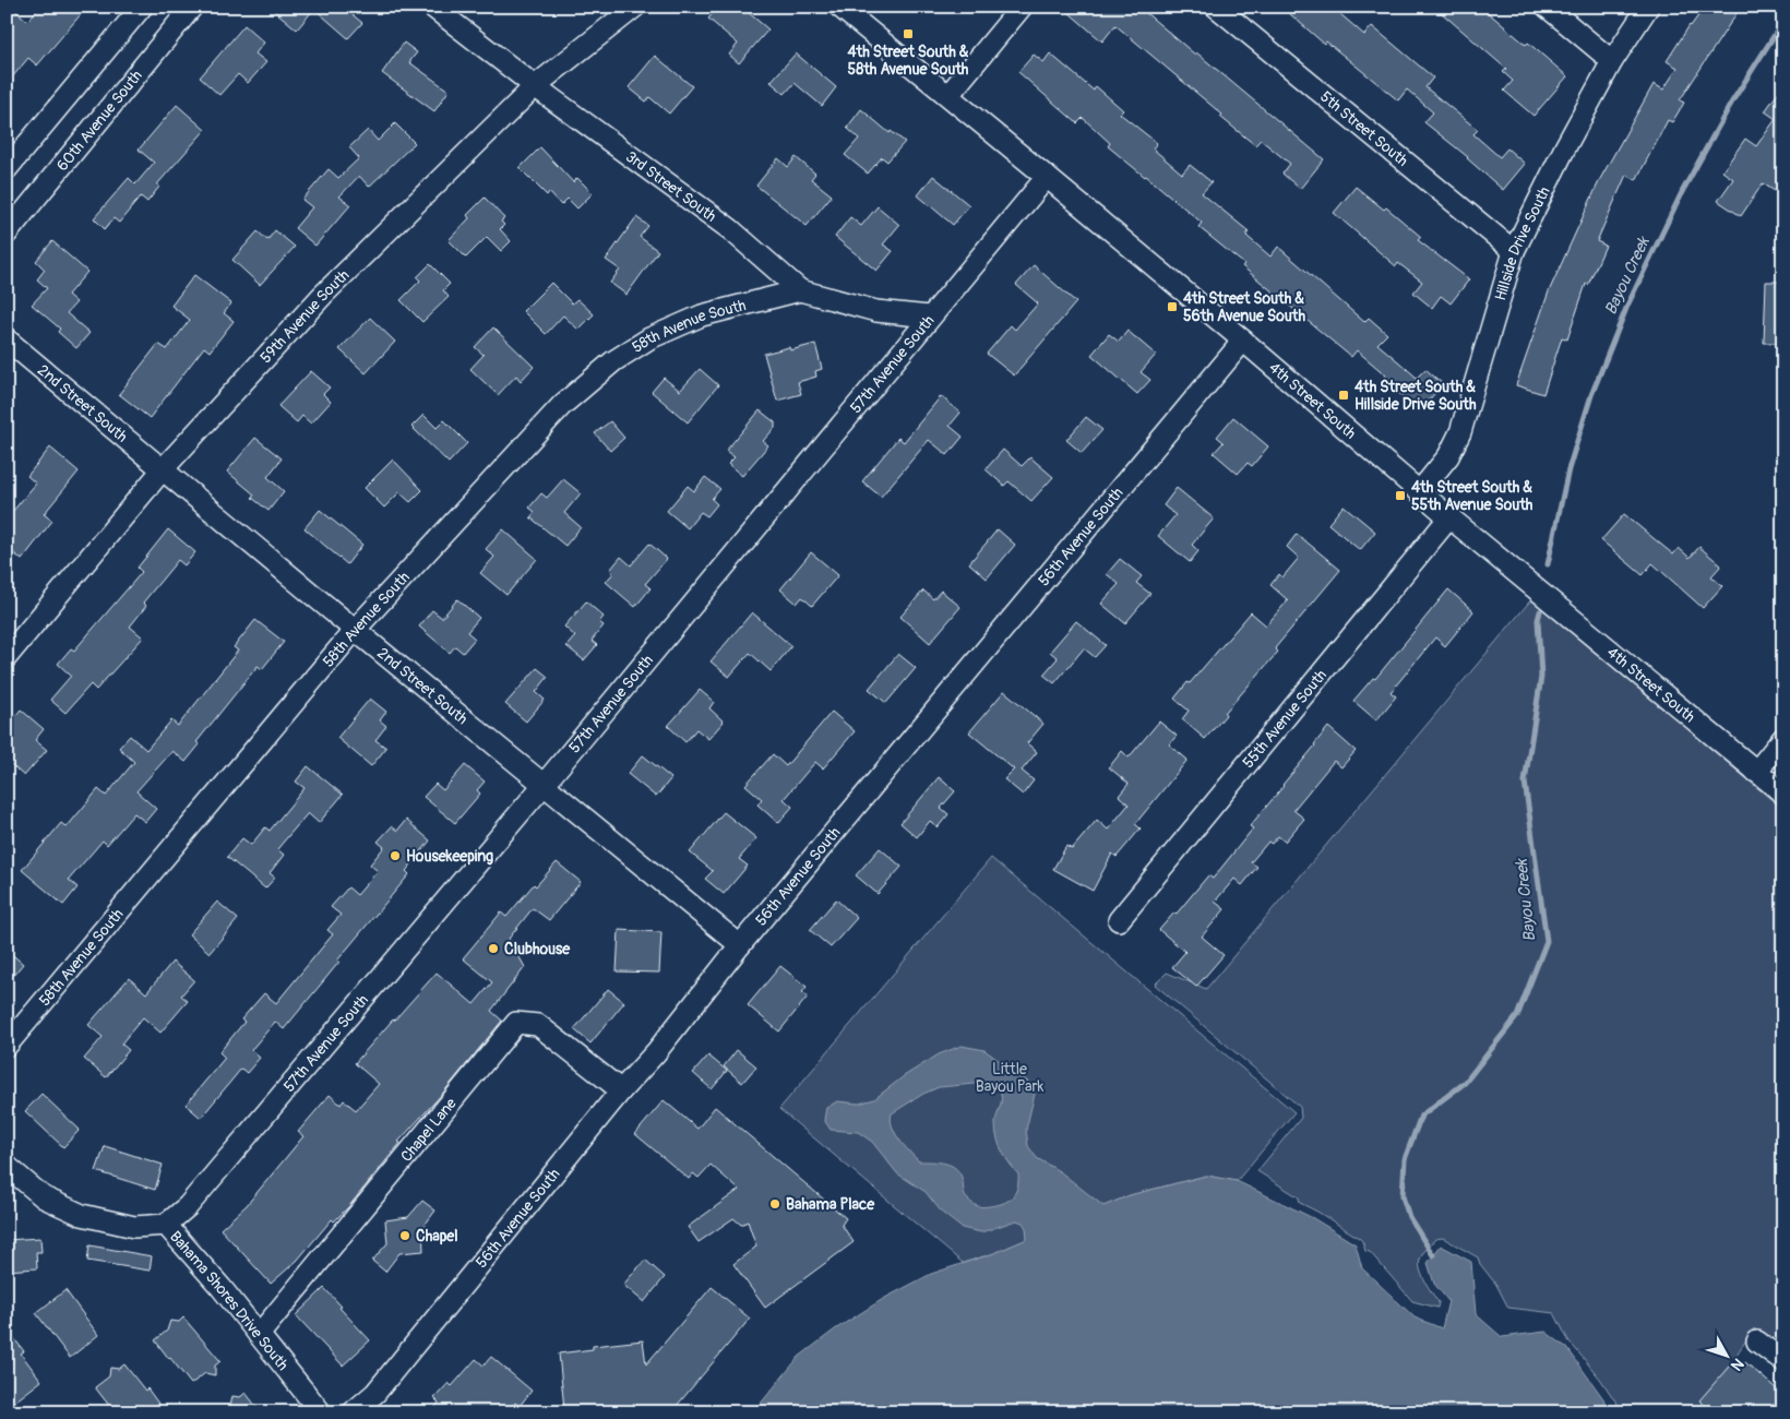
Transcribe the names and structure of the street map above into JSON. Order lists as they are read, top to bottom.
{
  "streets": {
    "street": [
      "60th Avenue South",
      "5th Street South",
      "3rd Street South",
      "Hillside Drive South",
      "59th Avenue South",
      "58th Avenue South",
      "57th Avenue South",
      "4th Street South",
      "2nd Street South",
      "56th Avenue South",
      "55th Avenue South",
      "Chapel Lane",
      "Bahama Shores Drive South"
    ]
  },
  "crossings": [
    ["5th Street South", "Hillside Drive South"],
    ["3rd Street South", "59th Avenue South"],
    ["3rd Street South", "58th Avenue South"],
    ["3rd Street South", "57th Avenue South"],
    ["Hillside Drive South", "4th Street South"],
    ["59th Avenue South", "2nd Street South"],
    ["58th Avenue South", "2nd Street South"],
    ["57th Avenue South", "4th Street South"],
    ["57th Avenue South", "2nd Street South"],
    ["57th Avenue South", "Bahama Shores Drive South"],
    ["4th Street South", "56th Avenue South"],
    ["4th Street South", "55th Avenue South"],
    ["2nd Street South", "56th Avenue South"],
    ["56th Avenue South", "Chapel Lane"],
    ["Chapel Lane", "Bahama Shores Drive South"]
  ],
  "water": ["Bayou Creek"],
  "parks": ["Little Bayou Park"],
  "places": {
    "transit": [
      "4th Street South & 58th Avenue South",
      "4th Street South & 56th Avenue South",
      "4th Street South & Hillside Drive South",
      "4th Street South & 55th Avenue South"
    ],
    "other": [
      "Housekeeping",
      "Clubhouse",
      "Bahama Place",
      "Chapel"
    ]
  },
  "north": "bottom right"
}
